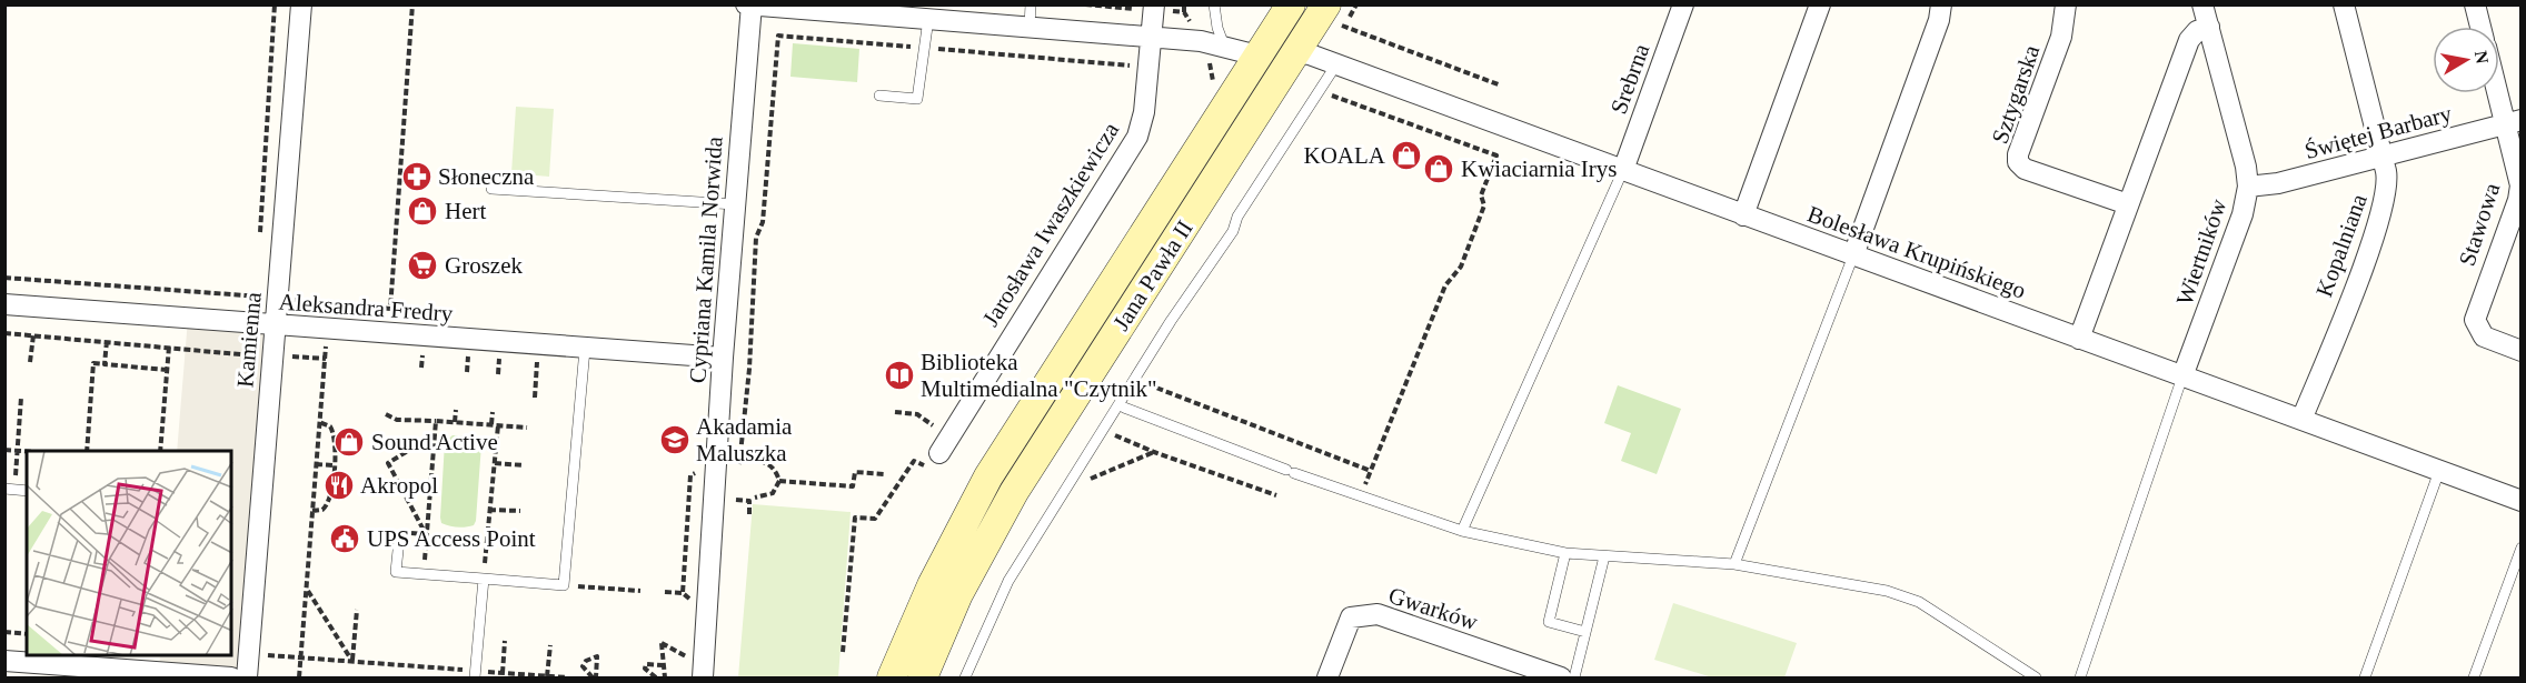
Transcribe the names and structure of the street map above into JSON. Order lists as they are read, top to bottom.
{
  "streets": {
    "street": [
      "Srebrna",
      "Sztygarska",
      "Świętej Barbary",
      "Jarosława Iwaszkiewicza",
      "Stawowa",
      "Kopalniana",
      "Bolesława Krupińskiego",
      "Wiertników",
      "Cypriana Kamila Norwida",
      "Jana Pawła II",
      "Aleksandra Fredry",
      "Kamienna",
      "Gwarków"
    ]
  },
  "crossings": [
    ["Srebrna", "Bolesława Krupińskiego"],
    ["Świętej Barbary", "Stawowa"],
    ["Świętej Barbary", "Kopalniana"],
    ["Świętej Barbary", "Wiertników"],
    ["Kopalniana", "Bolesława Krupińskiego"],
    ["Bolesława Krupińskiego", "Wiertników"],
    ["Bolesława Krupińskiego", "Jana Pawła II"],
    ["Cypriana Kamila Norwida", "Aleksandra Fredry"],
    ["Aleksandra Fredry", "Kamienna"]
  ],
  "places": {
    "shop": [
      "KOALA",
      "Kwiaciarnia Irys",
      "Hert",
      "Sound Active"
    ],
    "pharmacy": ["Słoneczna"],
    "supermarket": ["Groszek"],
    "library": ["Biblioteka Multimedialna \"Czytnik\""],
    "school or university": ["Akadamia Maluszka"],
    "restaurant": ["Akropol"],
    "public building": ["UPS Access Point"]
  },
  "north": "right"
}
